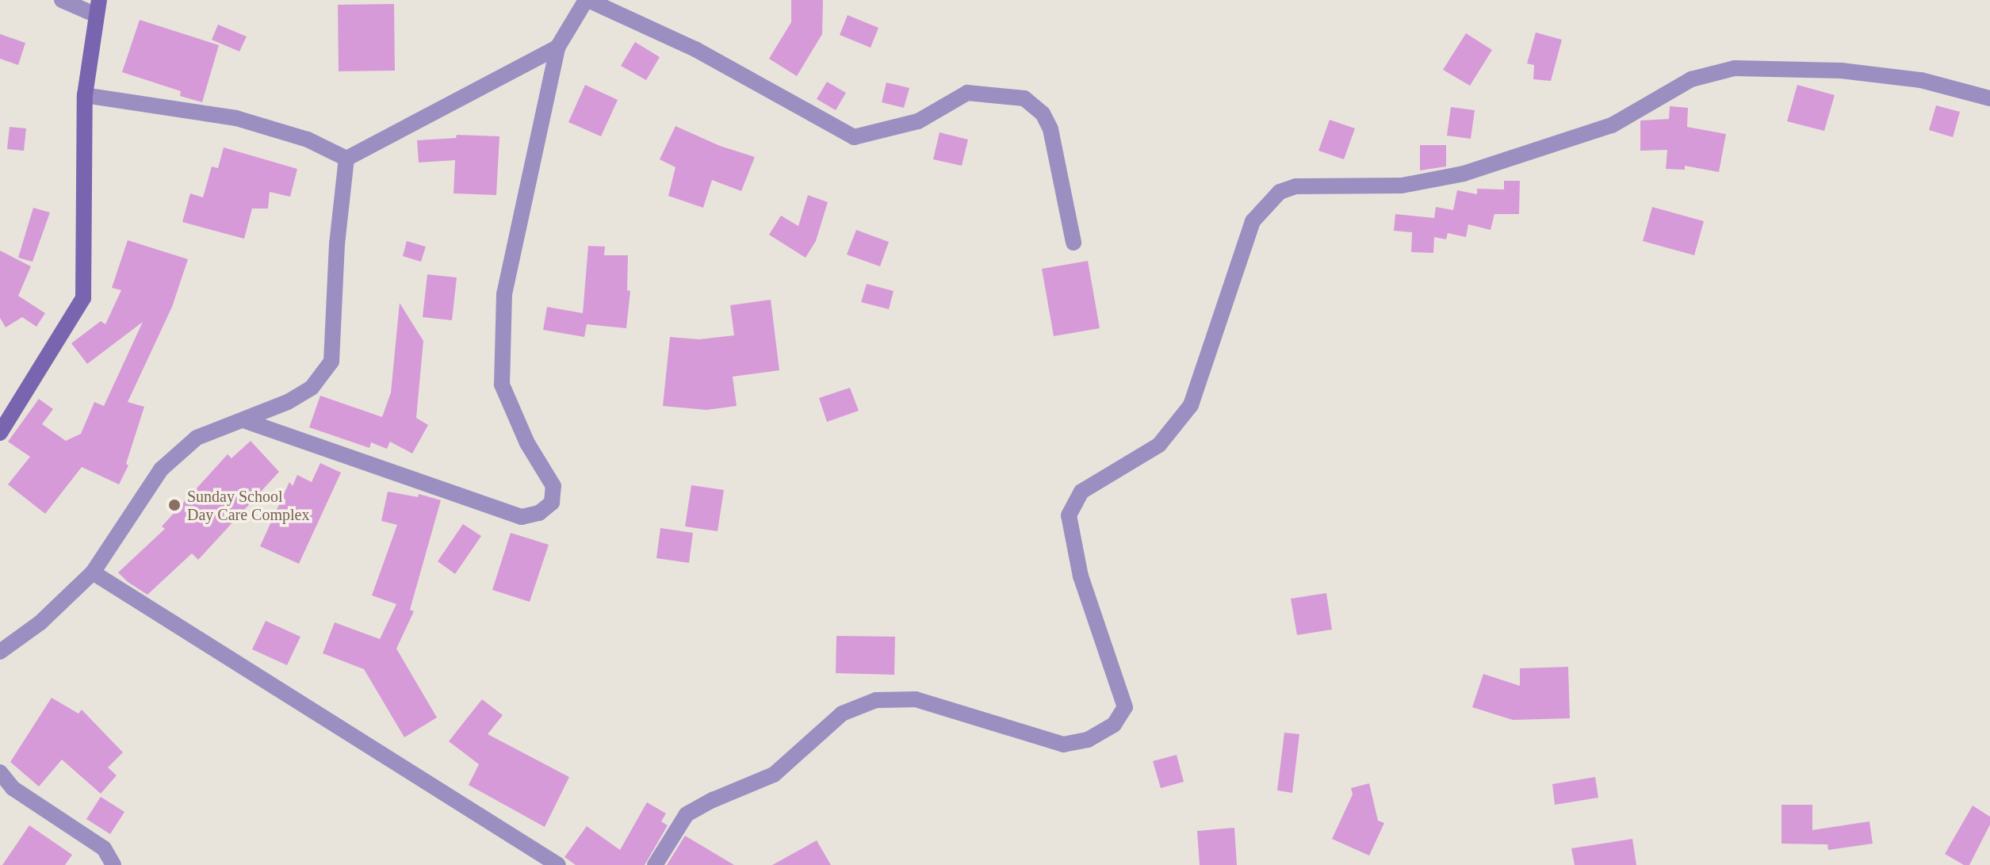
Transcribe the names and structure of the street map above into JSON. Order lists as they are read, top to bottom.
{
  "places": ["Sunday School Day Care Complex"]
}
